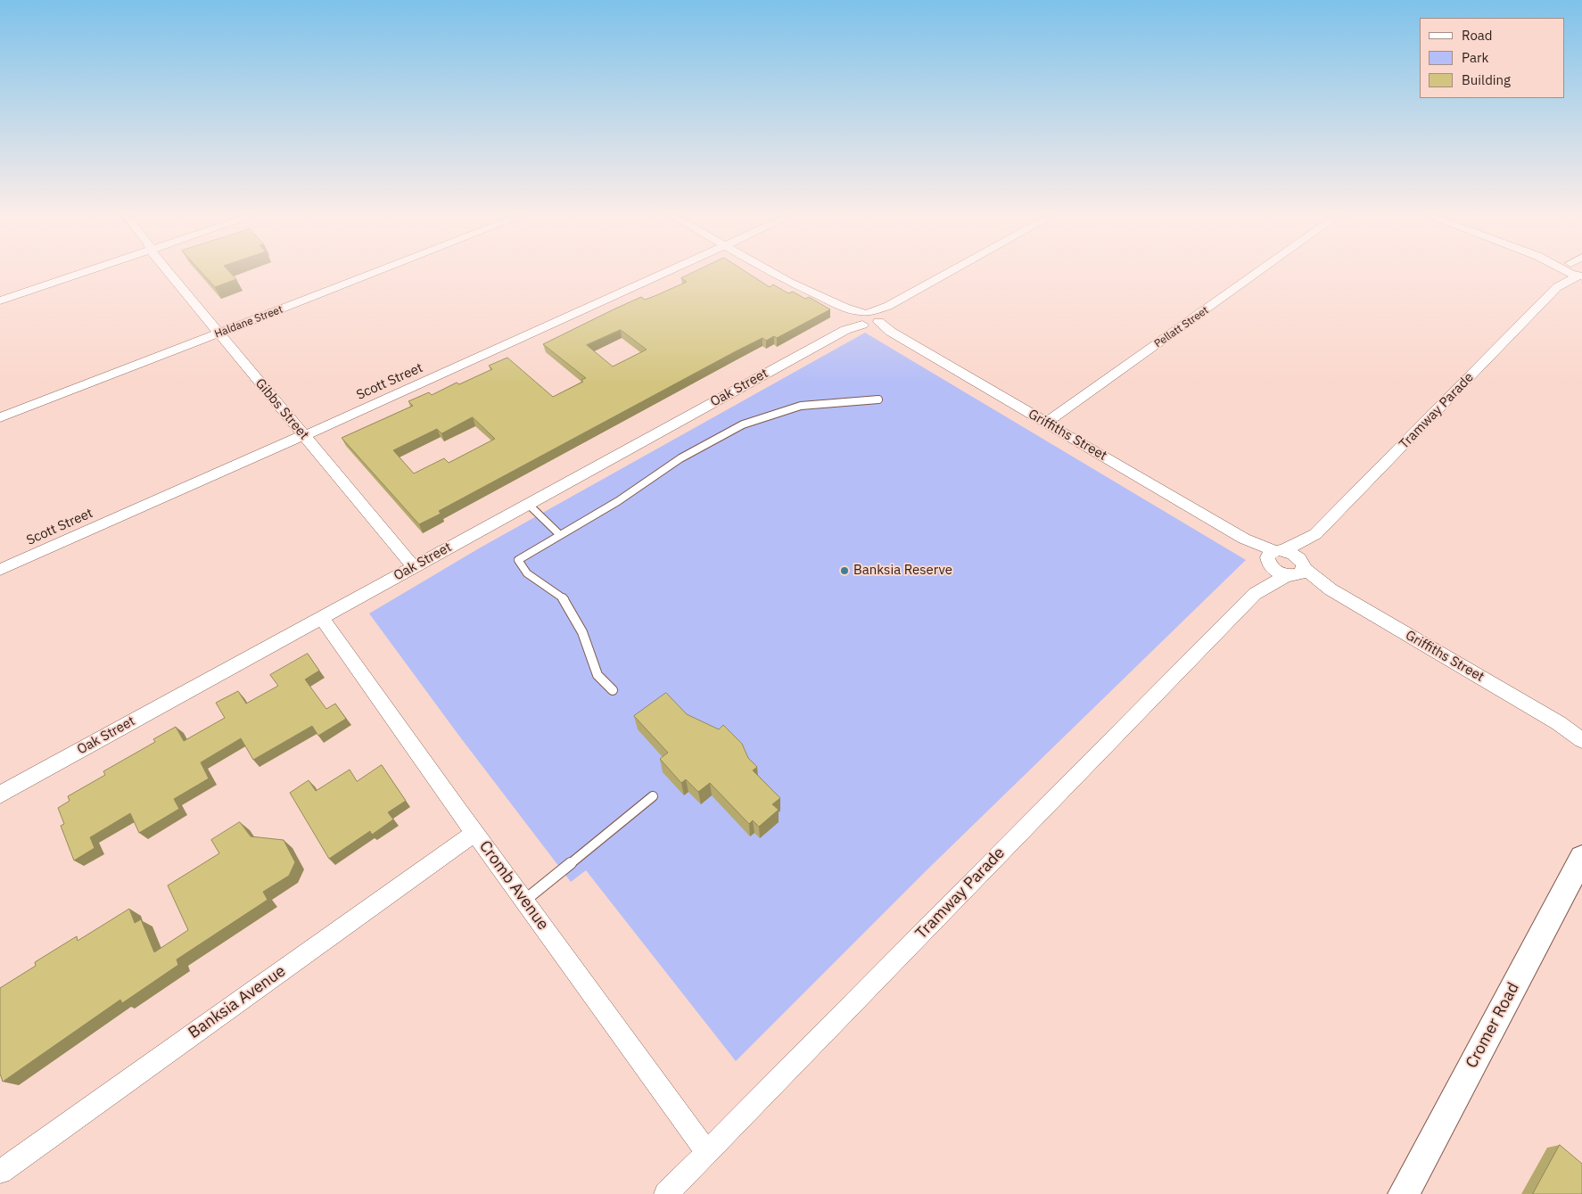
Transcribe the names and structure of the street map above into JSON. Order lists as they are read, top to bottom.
{
  "streets": {
    "street": [
      "Haldane Street",
      "Pellatt Street",
      "Scott Street",
      "Oak Street",
      "Gibbs Street",
      "Tramway Parade",
      "Griffiths Street",
      "Cromb Avenue",
      "Banksia Avenue",
      "Cromer Road"
    ]
  },
  "crossings": [
    ["Haldane Street", "Gibbs Street"],
    ["Pellatt Street", "Griffiths Street"],
    ["Scott Street", "Gibbs Street"],
    ["Oak Street", "Gibbs Street"],
    ["Oak Street", "Griffiths Street"],
    ["Oak Street", "Cromb Avenue"],
    ["Tramway Parade", "Griffiths Street"],
    ["Tramway Parade", "Cromb Avenue"],
    ["Cromb Avenue", "Banksia Avenue"]
  ],
  "places": ["Banksia Reserve"],
  "legend": ["Road", "Park", "Building"]
}
